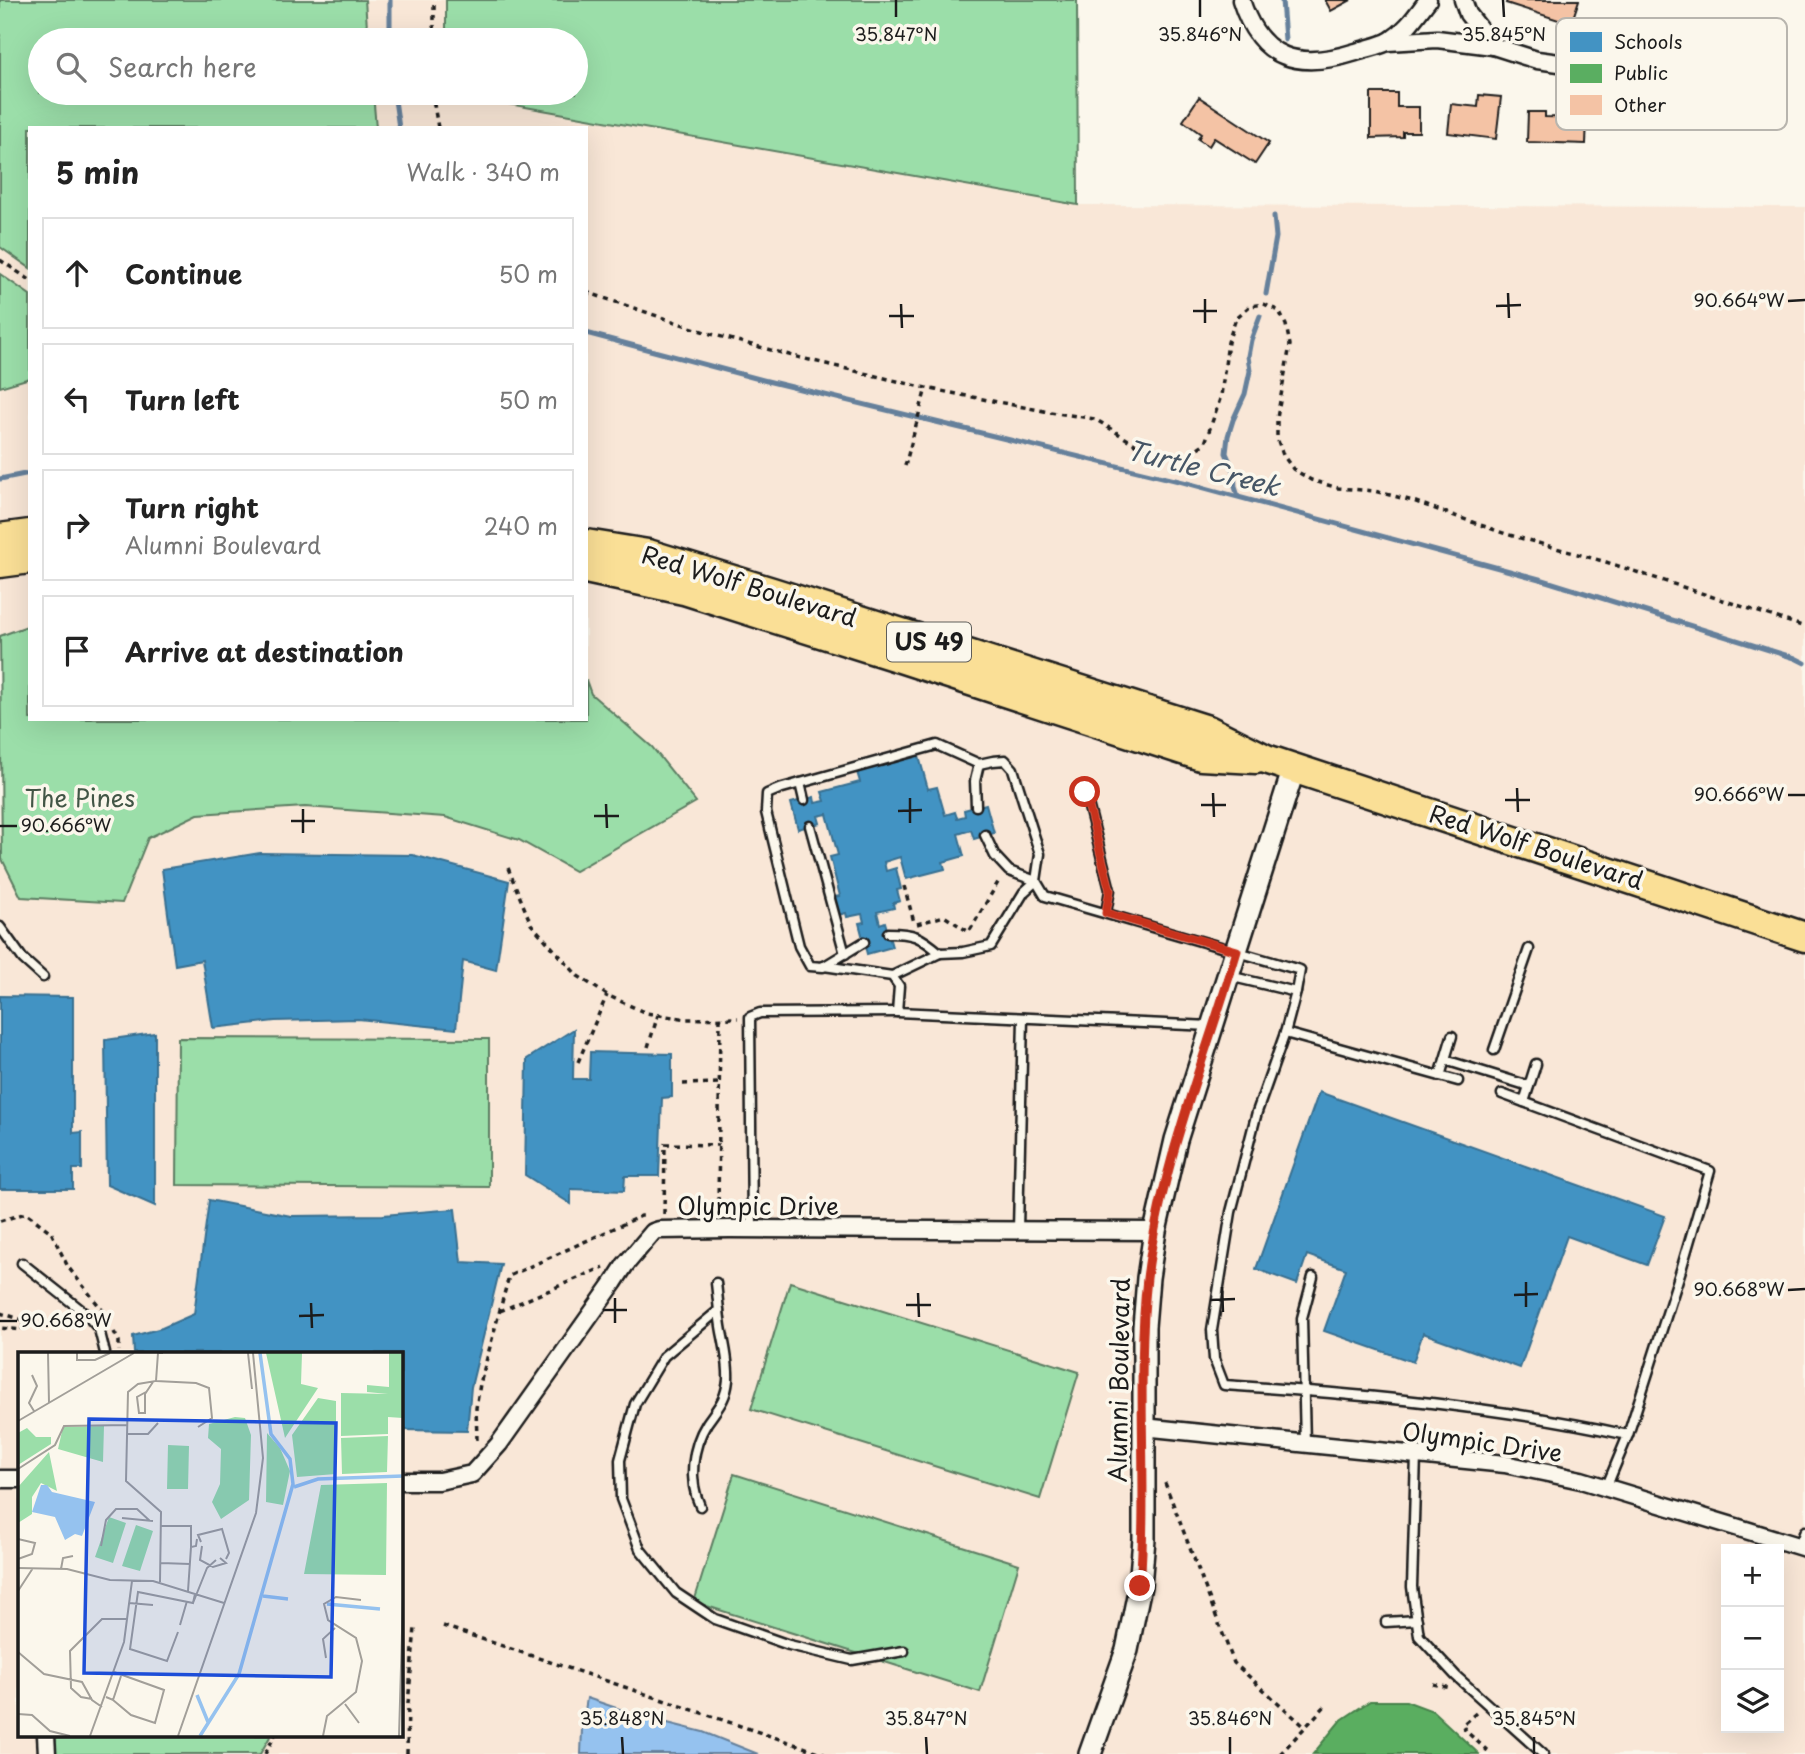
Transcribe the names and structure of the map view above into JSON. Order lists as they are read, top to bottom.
{
  "streets": {
    "highway": ["Red Wolf Boulevard", "US 49"],
    "street": ["Olympic Drive", "Alumni Boulevard"]
  },
  "crossings": [
    ["Red Wolf Boulevard", "Alumni Boulevard"],
    ["Olympic Drive", "Alumni Boulevard"]
  ],
  "water": ["Turtle Creek"],
  "parks": ["The Pines"],
  "legend": ["Schools", "Public", "Other"],
  "page": {
    "search": "Search here",
    "heading": ["5 min", "Walk · 340 m"],
    "list": [
      ["Continue", "50 m"],
      ["Turn left", "50 m"],
      ["Turn right", "Alumni Boulevard", "240 m"],
      "Arrive at destination"
    ],
    "map_buttons": ["+", "−"]
  },
  "coordinates": [
    "35.847°N",
    "35.846°N",
    "35.845°N",
    "90.664°W",
    "90.666°W",
    "90.668°W",
    "35.848°N"
  ]
}
